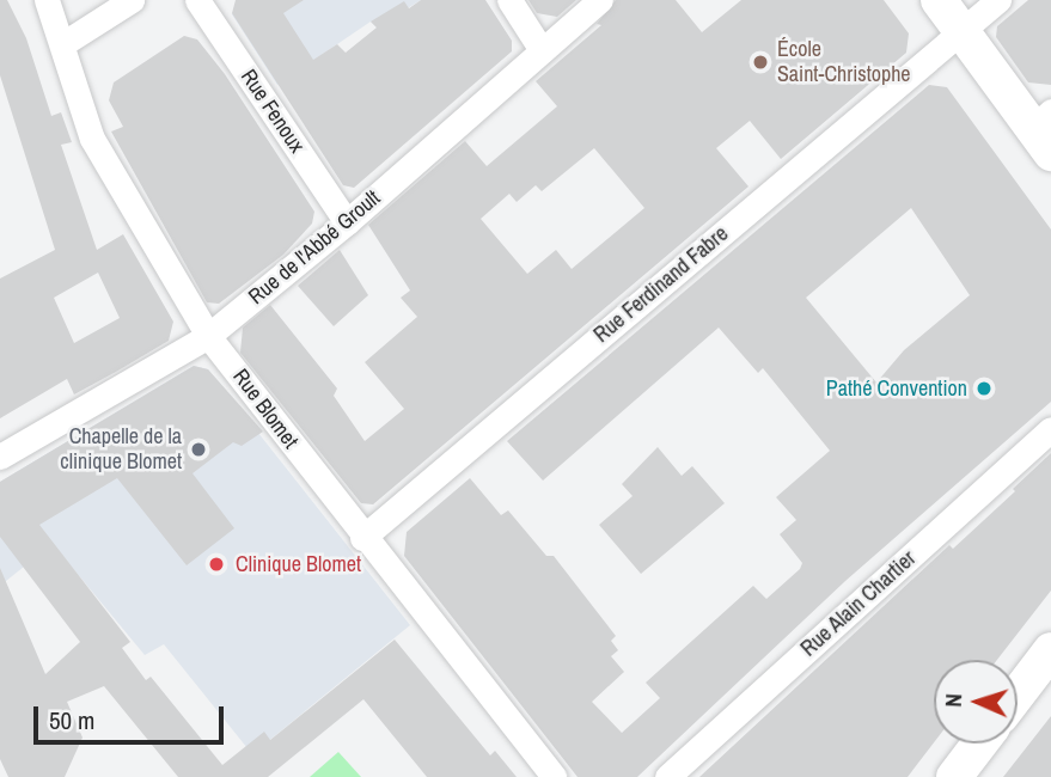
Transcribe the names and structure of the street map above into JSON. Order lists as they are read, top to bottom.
{
  "streets": {
    "street": [
      "Rue Fenoux",
      "Rue de l'Abbé Groult",
      "Rue Ferdinand Fabre",
      "Rue Blomet",
      "Rue Alain Chartier"
    ]
  },
  "crossings": [
    ["Rue Fenoux", "Rue de l'Abbé Groult"],
    ["Rue de l'Abbé Groult", "Rue Blomet"],
    ["Rue Ferdinand Fabre", "Rue Blomet"]
  ],
  "places": [
    "École Saint-Christophe",
    "Pathé Convention",
    "Chapelle de la clinique Blomet",
    "Clinique Blomet"
  ],
  "scale_bar": "50 m",
  "north": "left"
}
